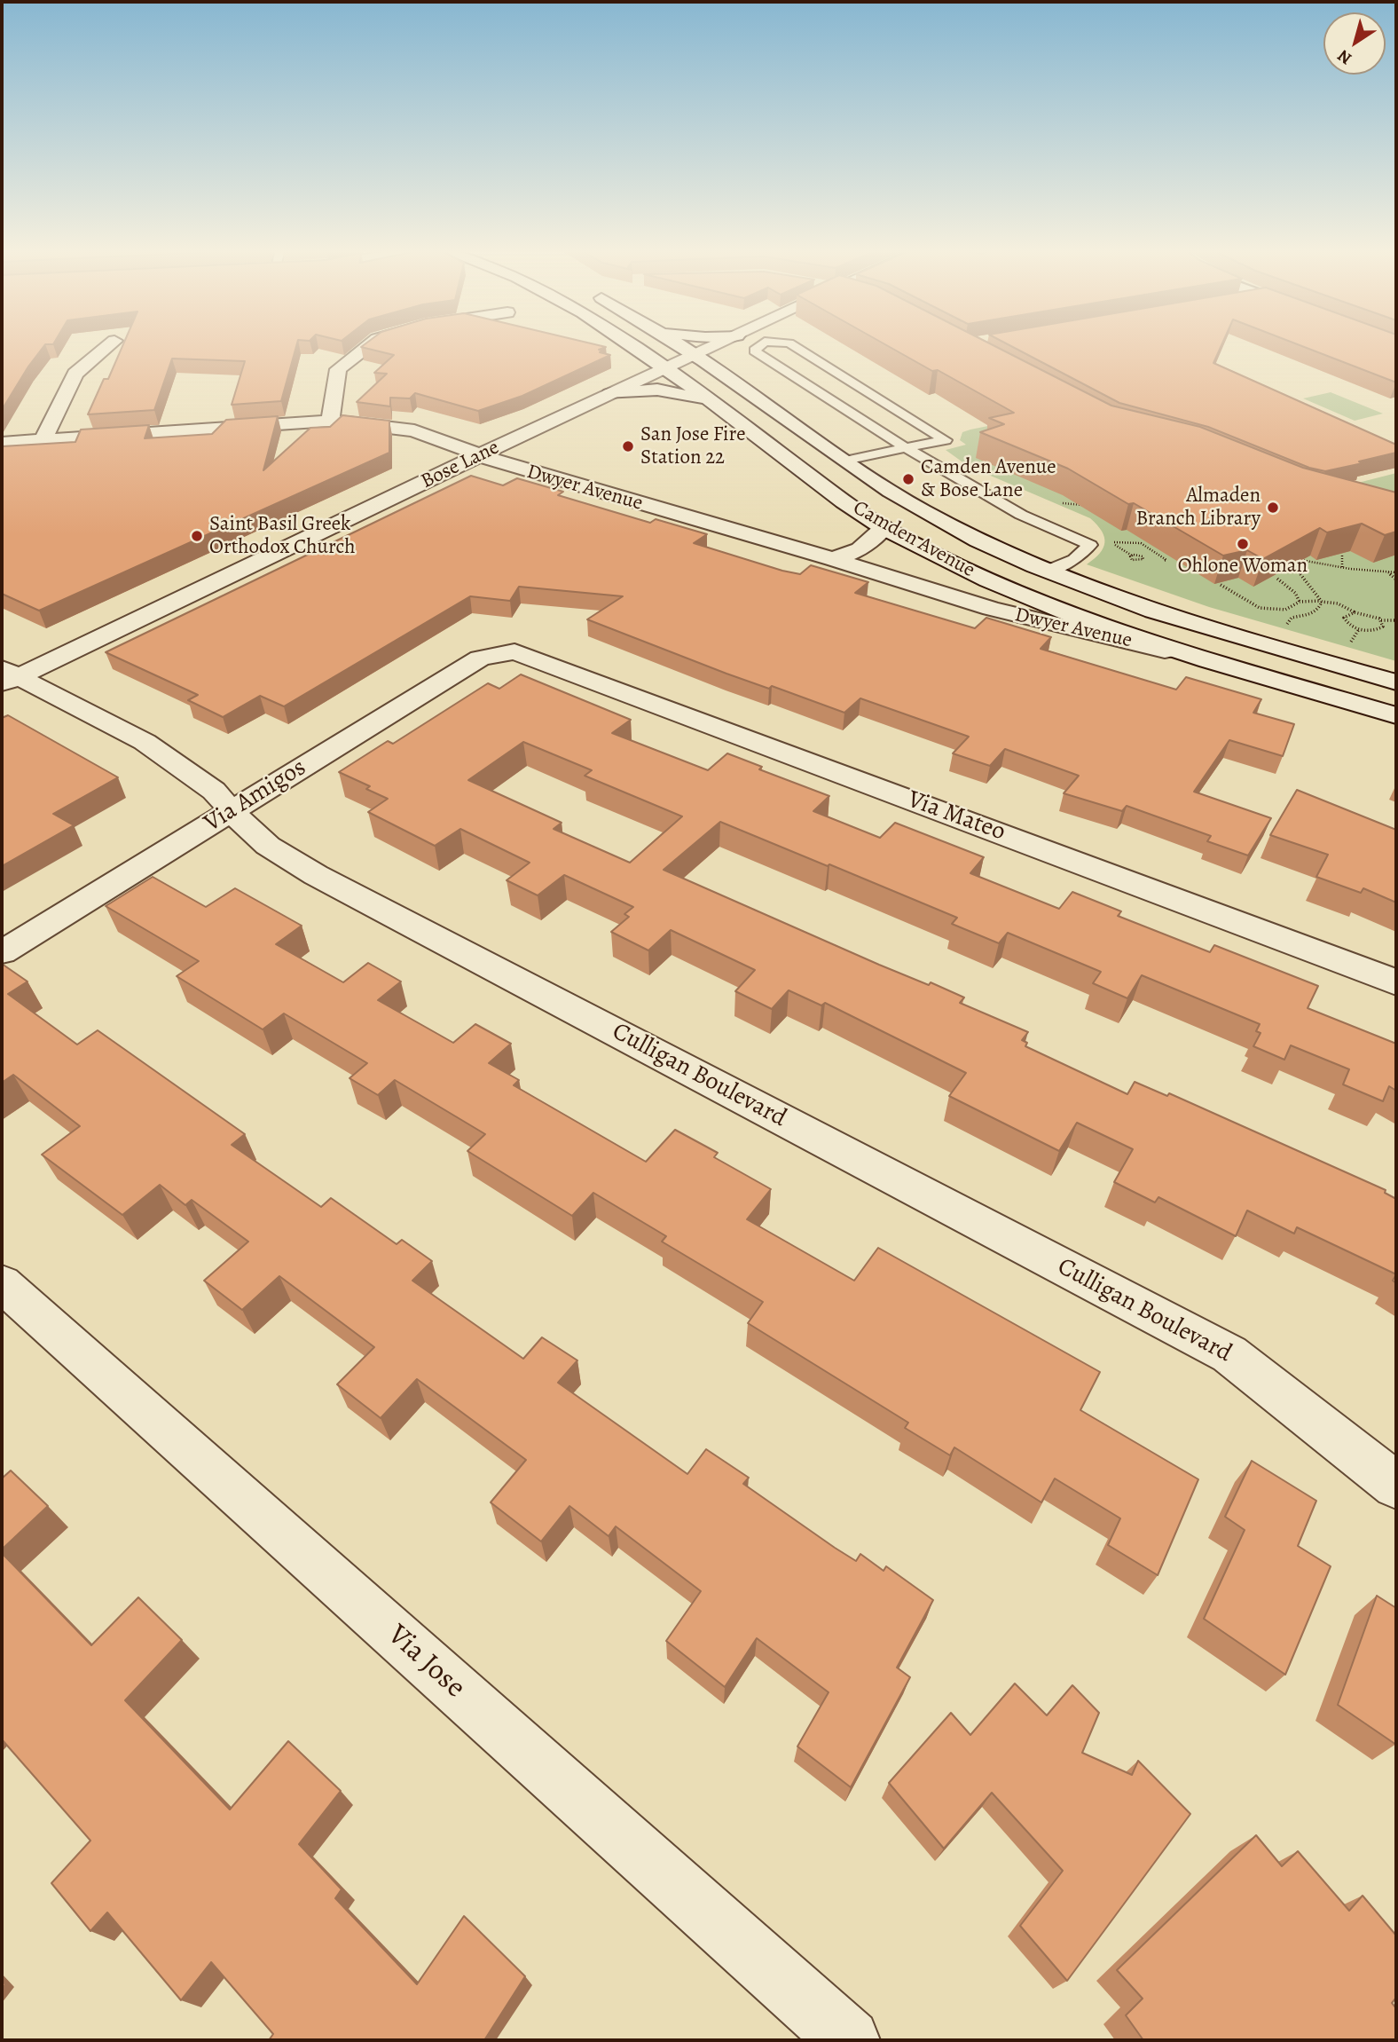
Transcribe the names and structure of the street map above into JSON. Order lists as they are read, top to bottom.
{
  "streets": {
    "street": [
      "Bose Lane",
      "Dwyer Avenue",
      "Camden Avenue",
      "Via Amigos",
      "Via Mateo",
      "Culligan Boulevard",
      "Via Jose"
    ]
  },
  "crossings": [
    ["Bose Lane", "Dwyer Avenue"],
    ["Bose Lane", "Camden Avenue"],
    ["Bose Lane", "Culligan Boulevard"],
    ["Dwyer Avenue", "Camden Avenue"],
    ["Via Amigos", "Via Mateo"],
    ["Via Amigos", "Culligan Boulevard"]
  ],
  "places": [
    "San Jose Fire Station 22",
    "Camden Avenue & Bose Lane",
    "Almaden Branch Library",
    "Saint Basil Greek Orthodox Church",
    "Ohlone Woman"
  ],
  "north": "bottom left"
}
